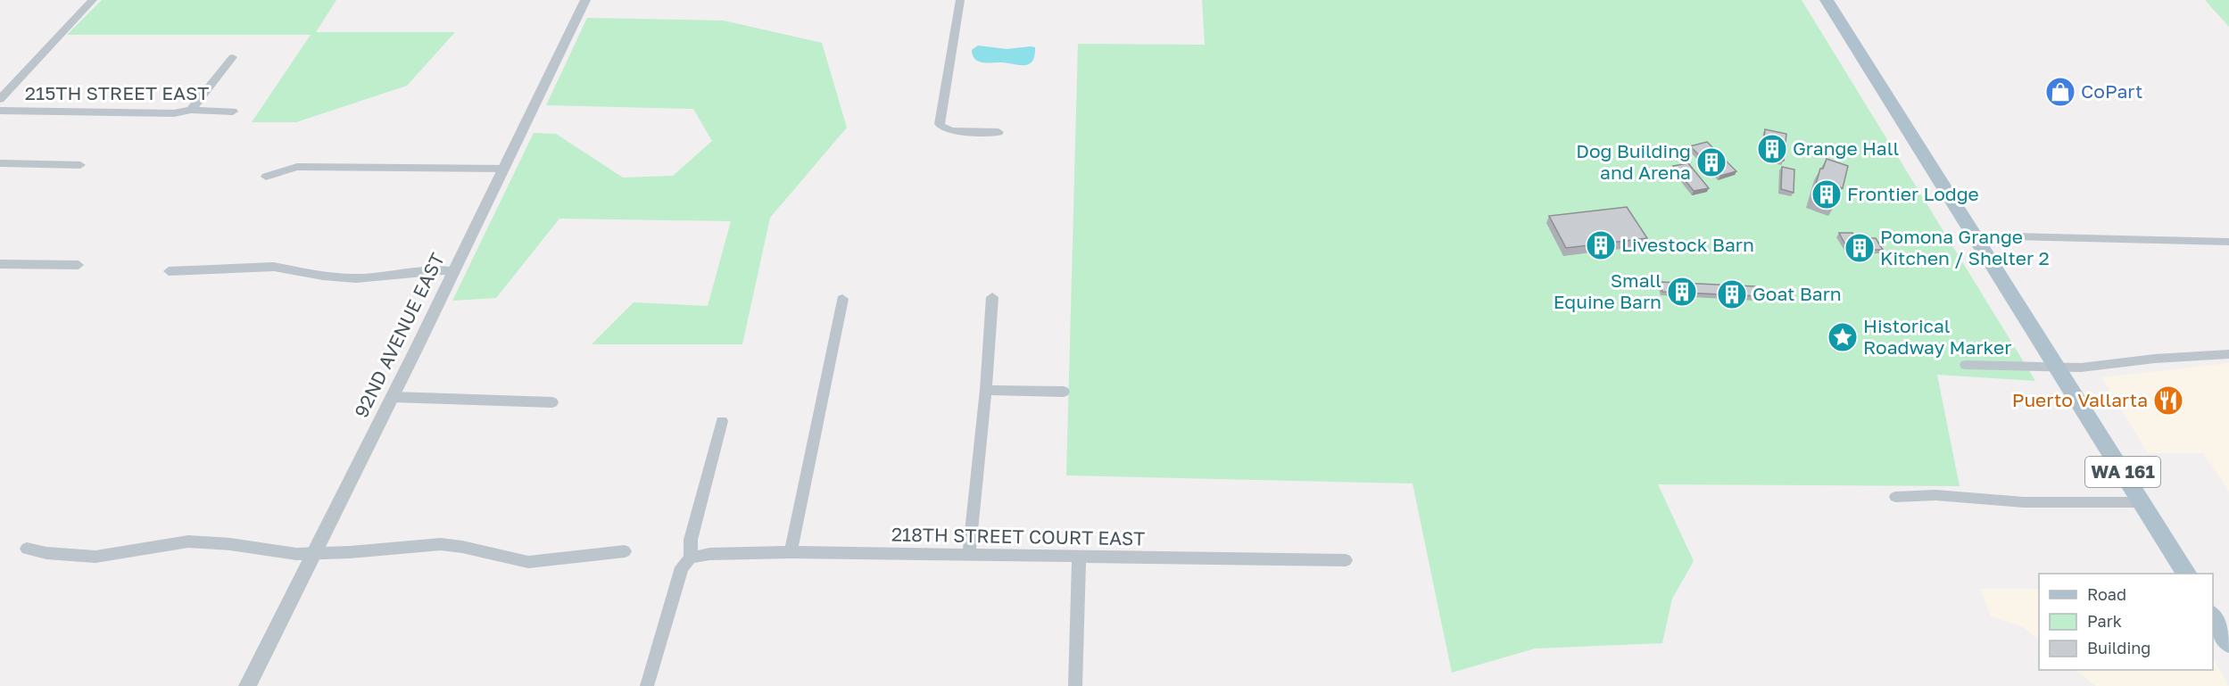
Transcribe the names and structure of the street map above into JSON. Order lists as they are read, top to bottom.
{
  "streets": {
    "main road": ["WA 161"],
    "street": ["215TH STREET EAST", "92ND AVENUE EAST", "218TH STREET COURT EAST"]
  },
  "places": {
    "shop": ["CoPart"],
    "building": [
      "Grange Hall",
      "Dog Building and Arena",
      "Frontier Lodge",
      "Livestock Barn",
      "Pomona Grange Kitchen / Shelter 2",
      "Small Equine Barn",
      "Goat Barn"
    ],
    "place": ["Historical Roadway Marker"],
    "restaurant": ["Puerto Vallarta"]
  },
  "legend": ["Road", "Park", "Building"]
}
